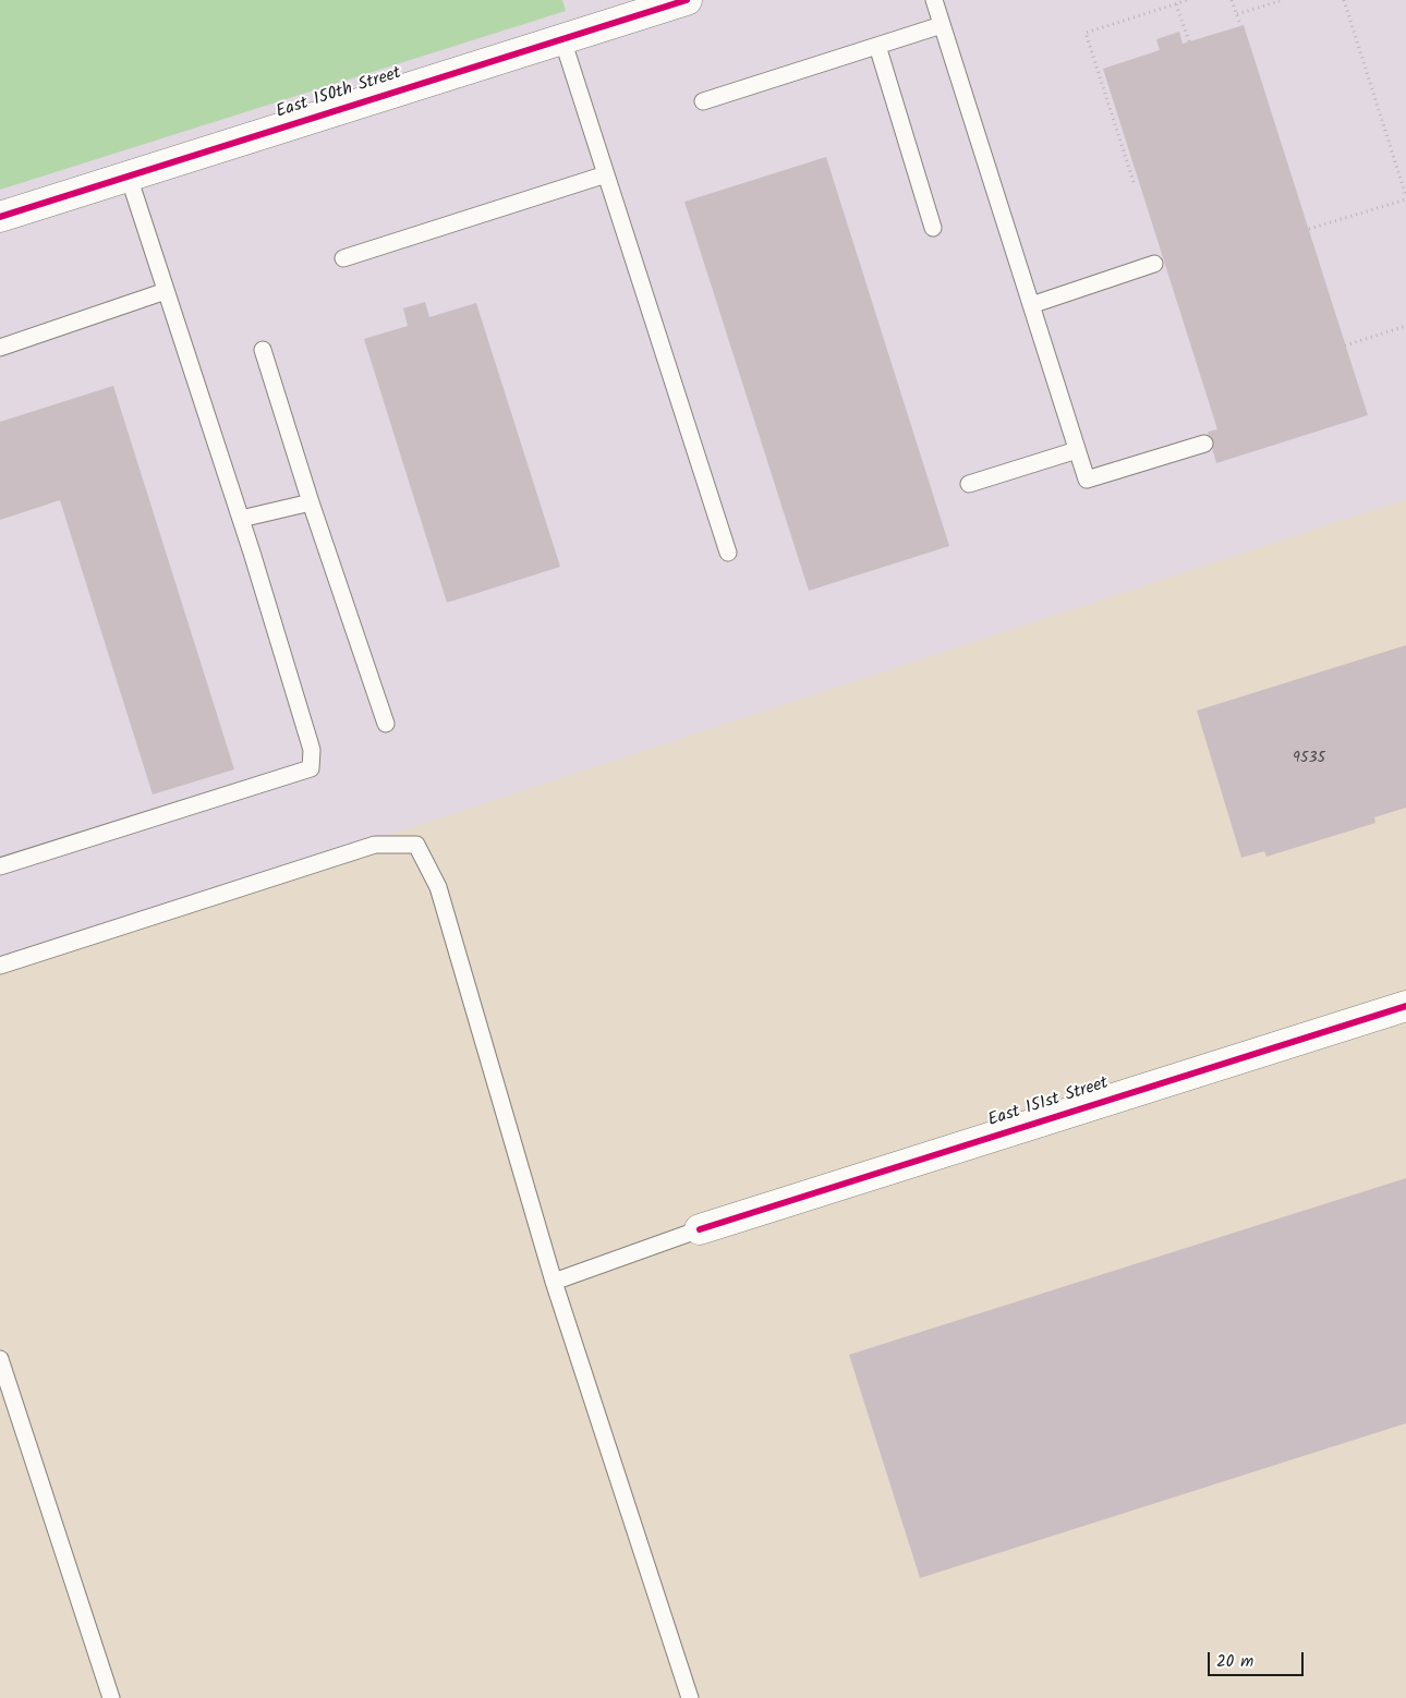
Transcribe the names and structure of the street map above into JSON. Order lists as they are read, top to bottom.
{
  "streets": {
    "street": ["East 150th Street", "East 151st Street"]
  },
  "house_numbers": ["9535"],
  "scale_bar": "20 m"
}
